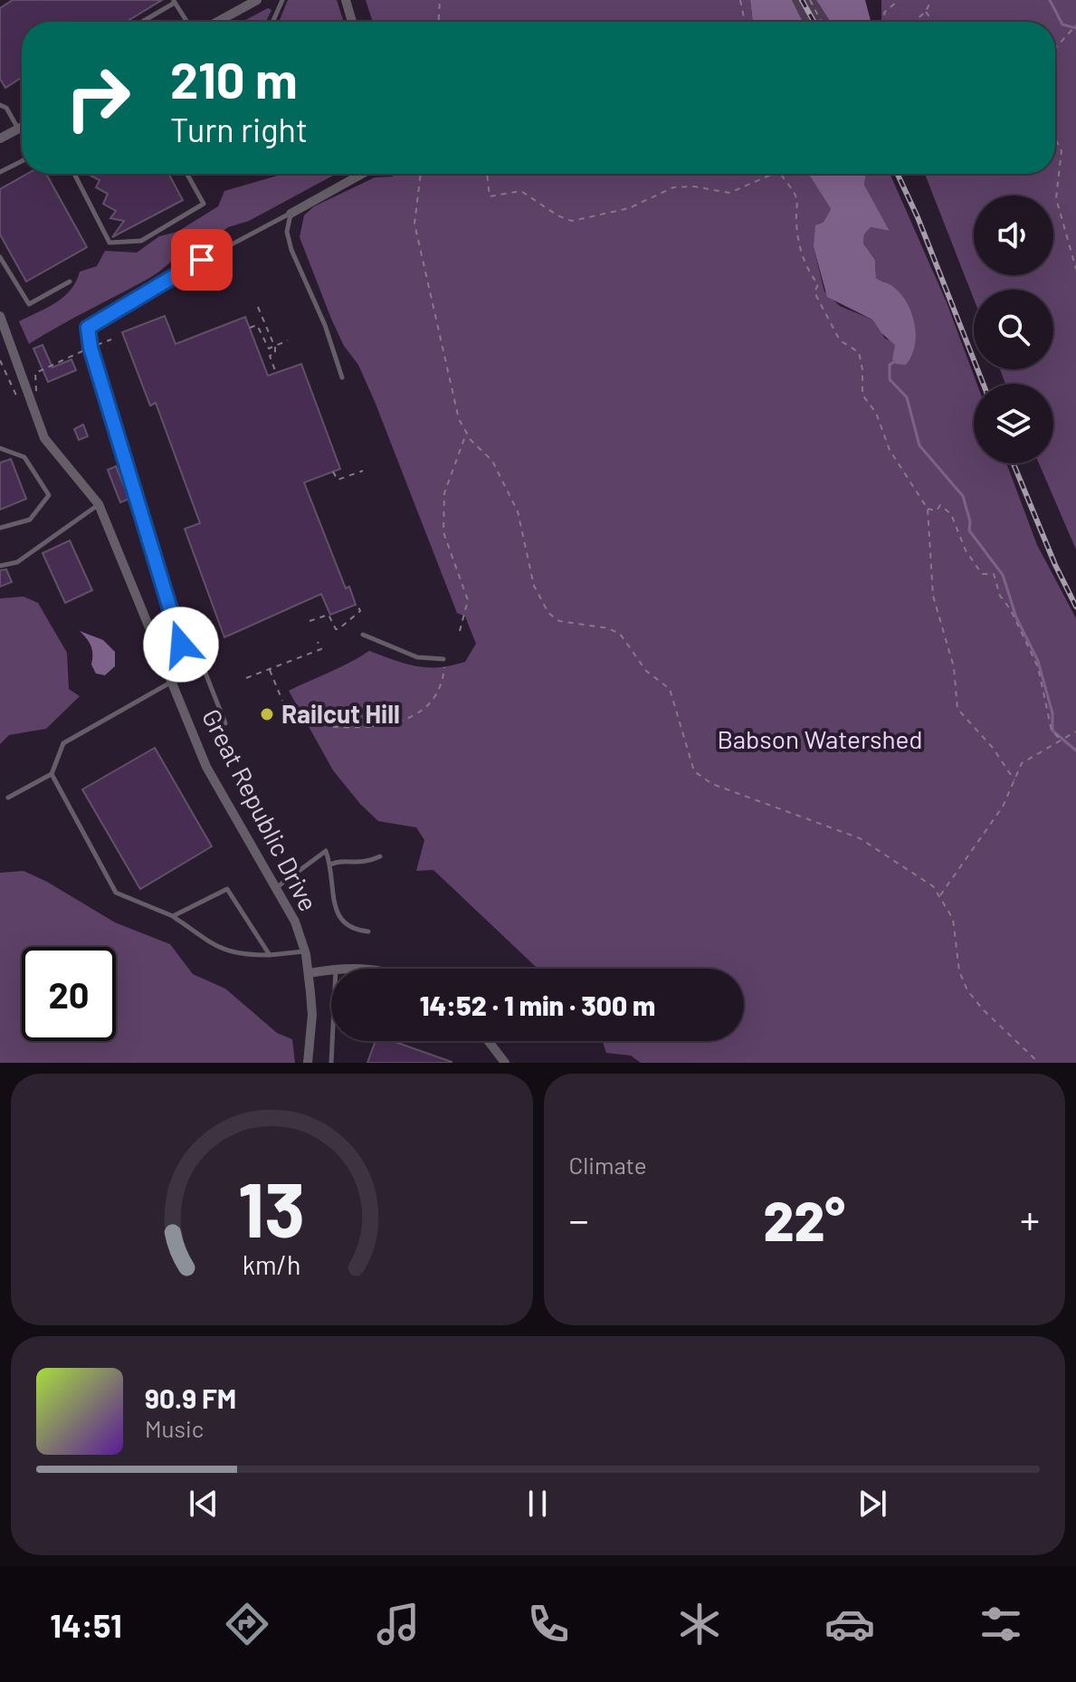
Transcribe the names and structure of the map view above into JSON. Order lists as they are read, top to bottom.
{
  "streets": {
    "street": ["Great Republic Drive"]
  },
  "parks": ["Babson Watershed"],
  "places": ["Railcut Hill"],
  "page": {
    "turn": ["210 m", "Turn right"],
    "limit": "20",
    "trip": "14:52 · 1 min · 300 m",
    "tile": "Climate",
    "heat": ["−", "22°", "+"],
    "song": ["90.9 FM", "Music"],
    "tabs": "14:51",
    "gauge": ["13", "km/h"]
  }
}
